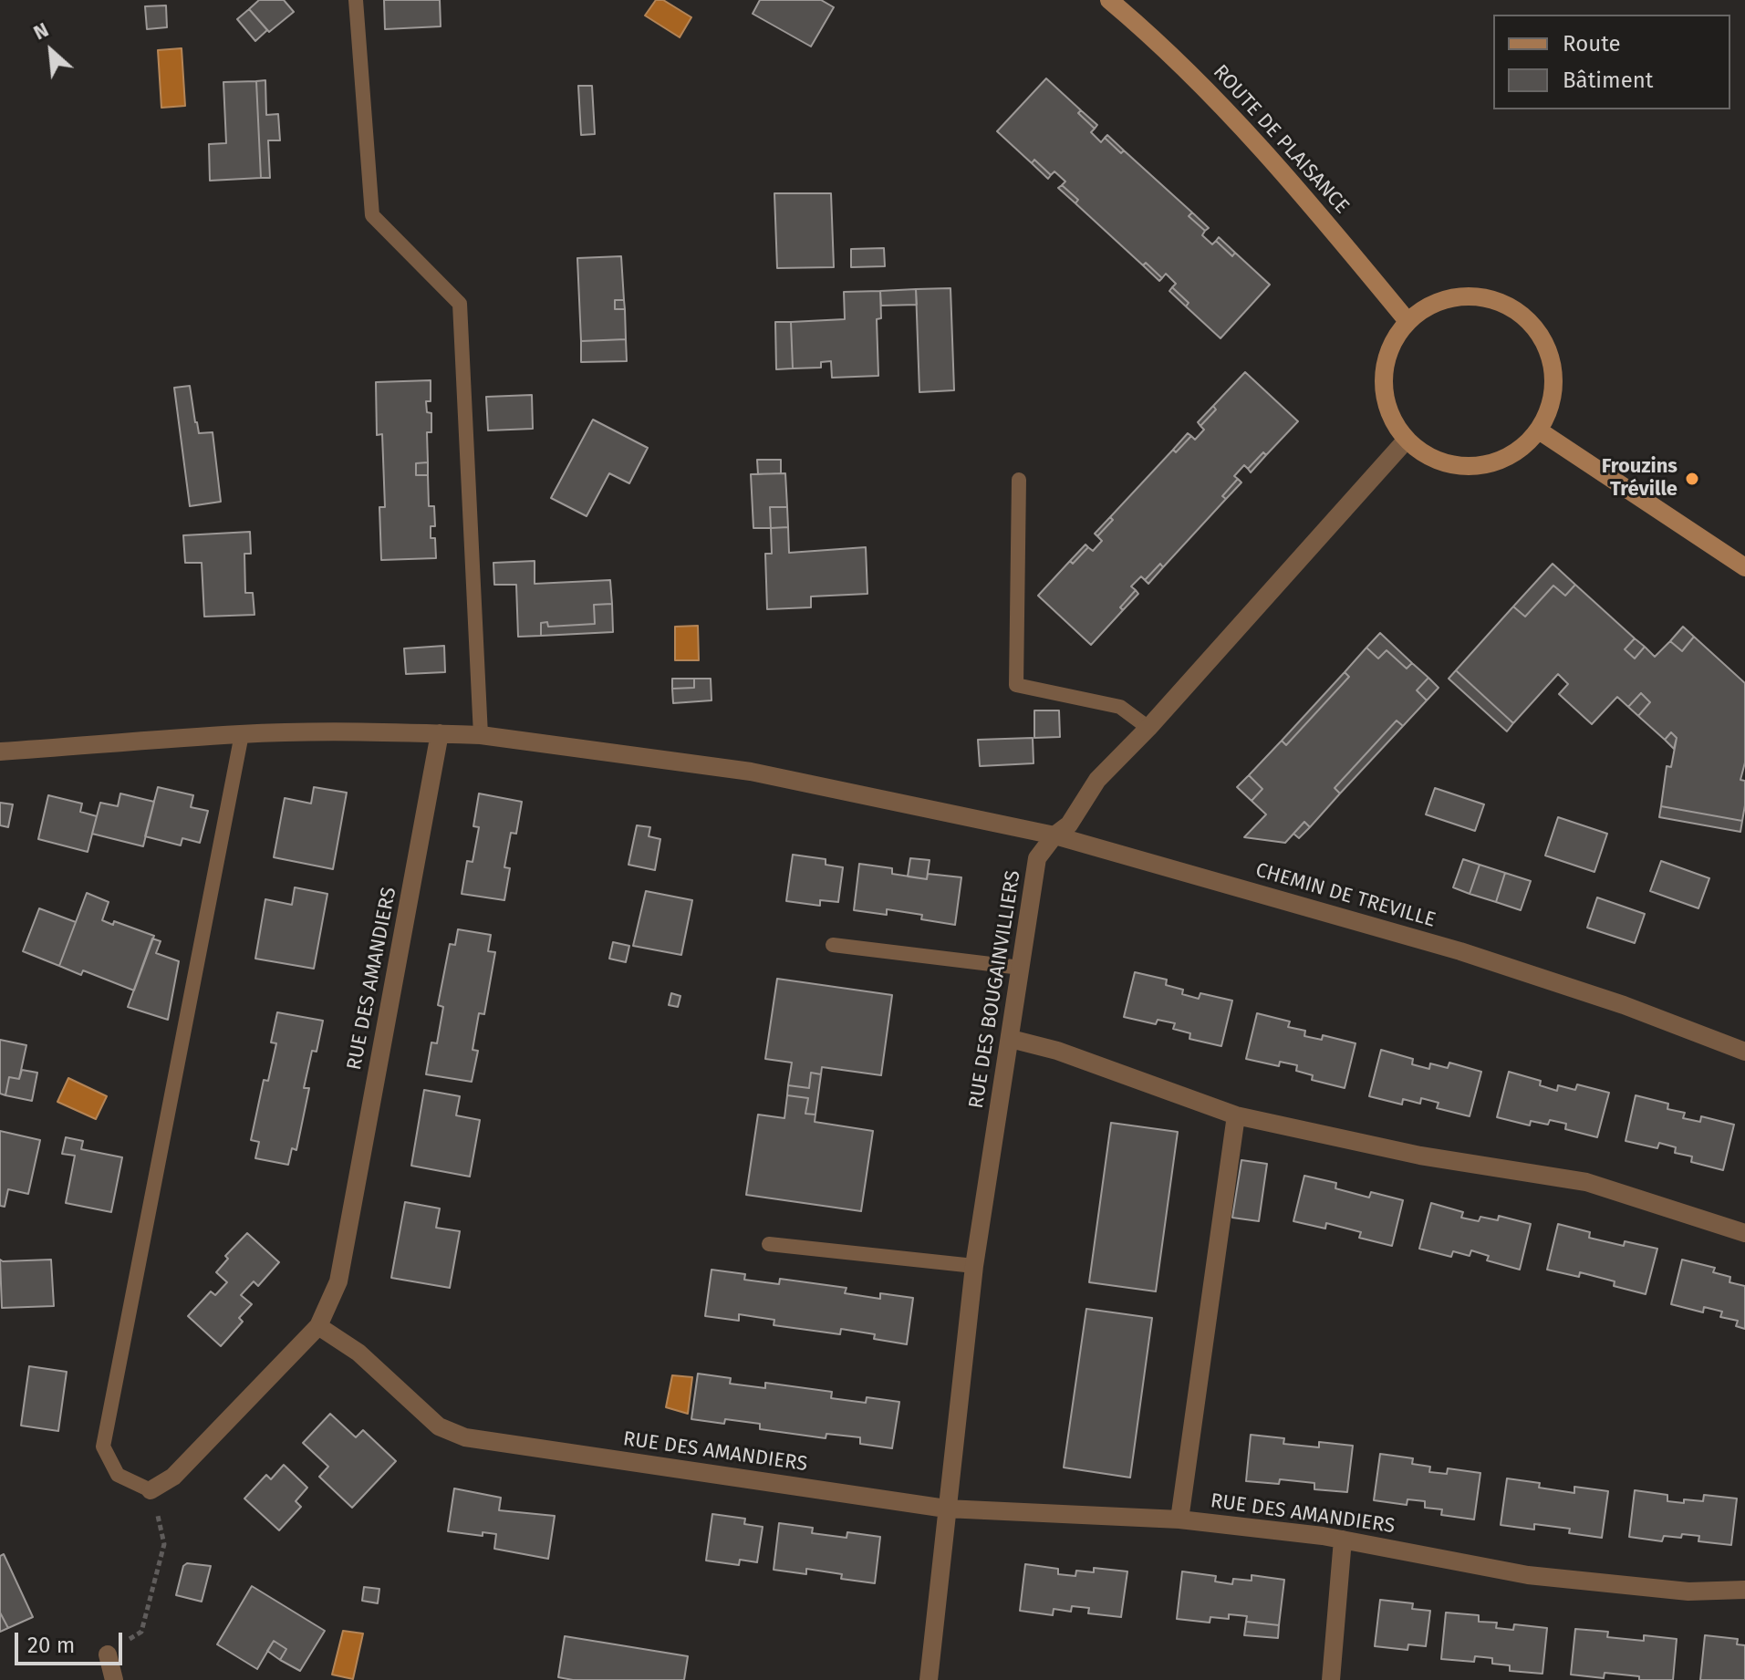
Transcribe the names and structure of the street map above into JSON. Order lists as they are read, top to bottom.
{
  "streets": {
    "main road": ["ROUTE DE PLAISANCE"],
    "street": ["CHEMIN DE TREVILLE", "RUE DES AMANDIERS", "RUE DES BOUGAINVILLIERS"]
  },
  "crossings": [
    ["ROUTE DE PLAISANCE", "RUE DES BOUGAINVILLIERS"],
    ["CHEMIN DE TREVILLE", "RUE DES AMANDIERS"],
    ["CHEMIN DE TREVILLE", "RUE DES BOUGAINVILLIERS"],
    ["RUE DES AMANDIERS", "RUE DES BOUGAINVILLIERS"]
  ],
  "places": ["Frouzins Tréville"],
  "legend": ["Route", "Bâtiment"],
  "scale_bar": "20 m",
  "north": "top left"
}
